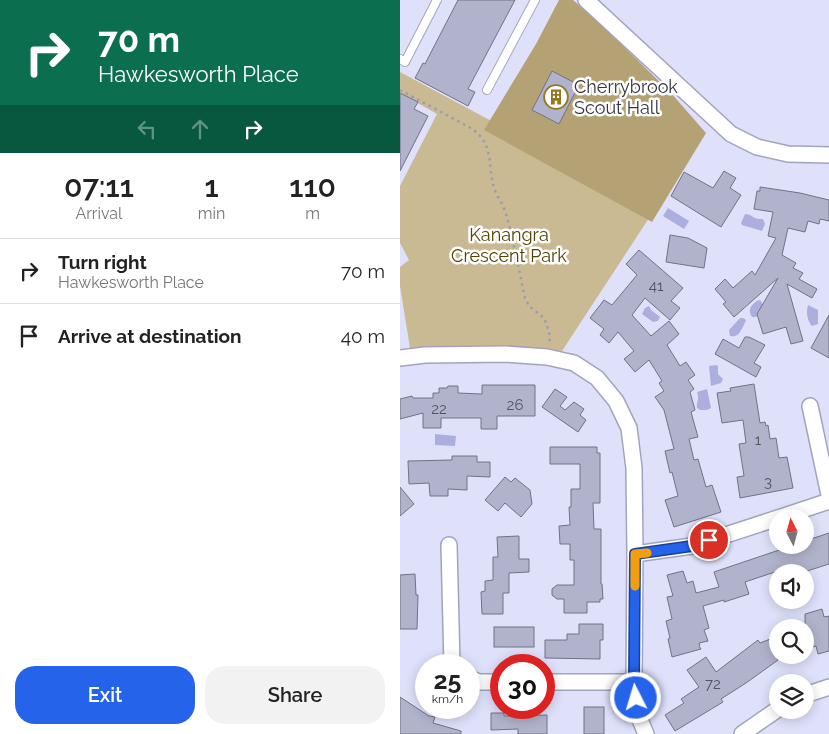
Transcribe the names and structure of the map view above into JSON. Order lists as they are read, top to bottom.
{
  "parks": ["Kanangra Crescent Park"],
  "places": {
    "building": ["Cherrybrook Scout Hall"]
  },
  "house_numbers": [
    "41",
    "26",
    "22",
    "1",
    "3",
    "72"
  ],
  "north": "top",
  "page": {
    "turn": ["70 m", "Hawkesworth Place"],
    "eta": [
      "07:11",
      "Arrival",
      "1",
      "min",
      "110",
      "m"
    ],
    "list": [
      {
        "name": "Turn right",
        "note": "Hawkesworth Place",
        "value": "70 m"
      },
      {
        "name": "Arrive at destination",
        "value": "40 m"
      }
    ],
    "speed": "25 km/h",
    "limit": "30",
    "buttons": ["Exit", "Share"]
  }
}
